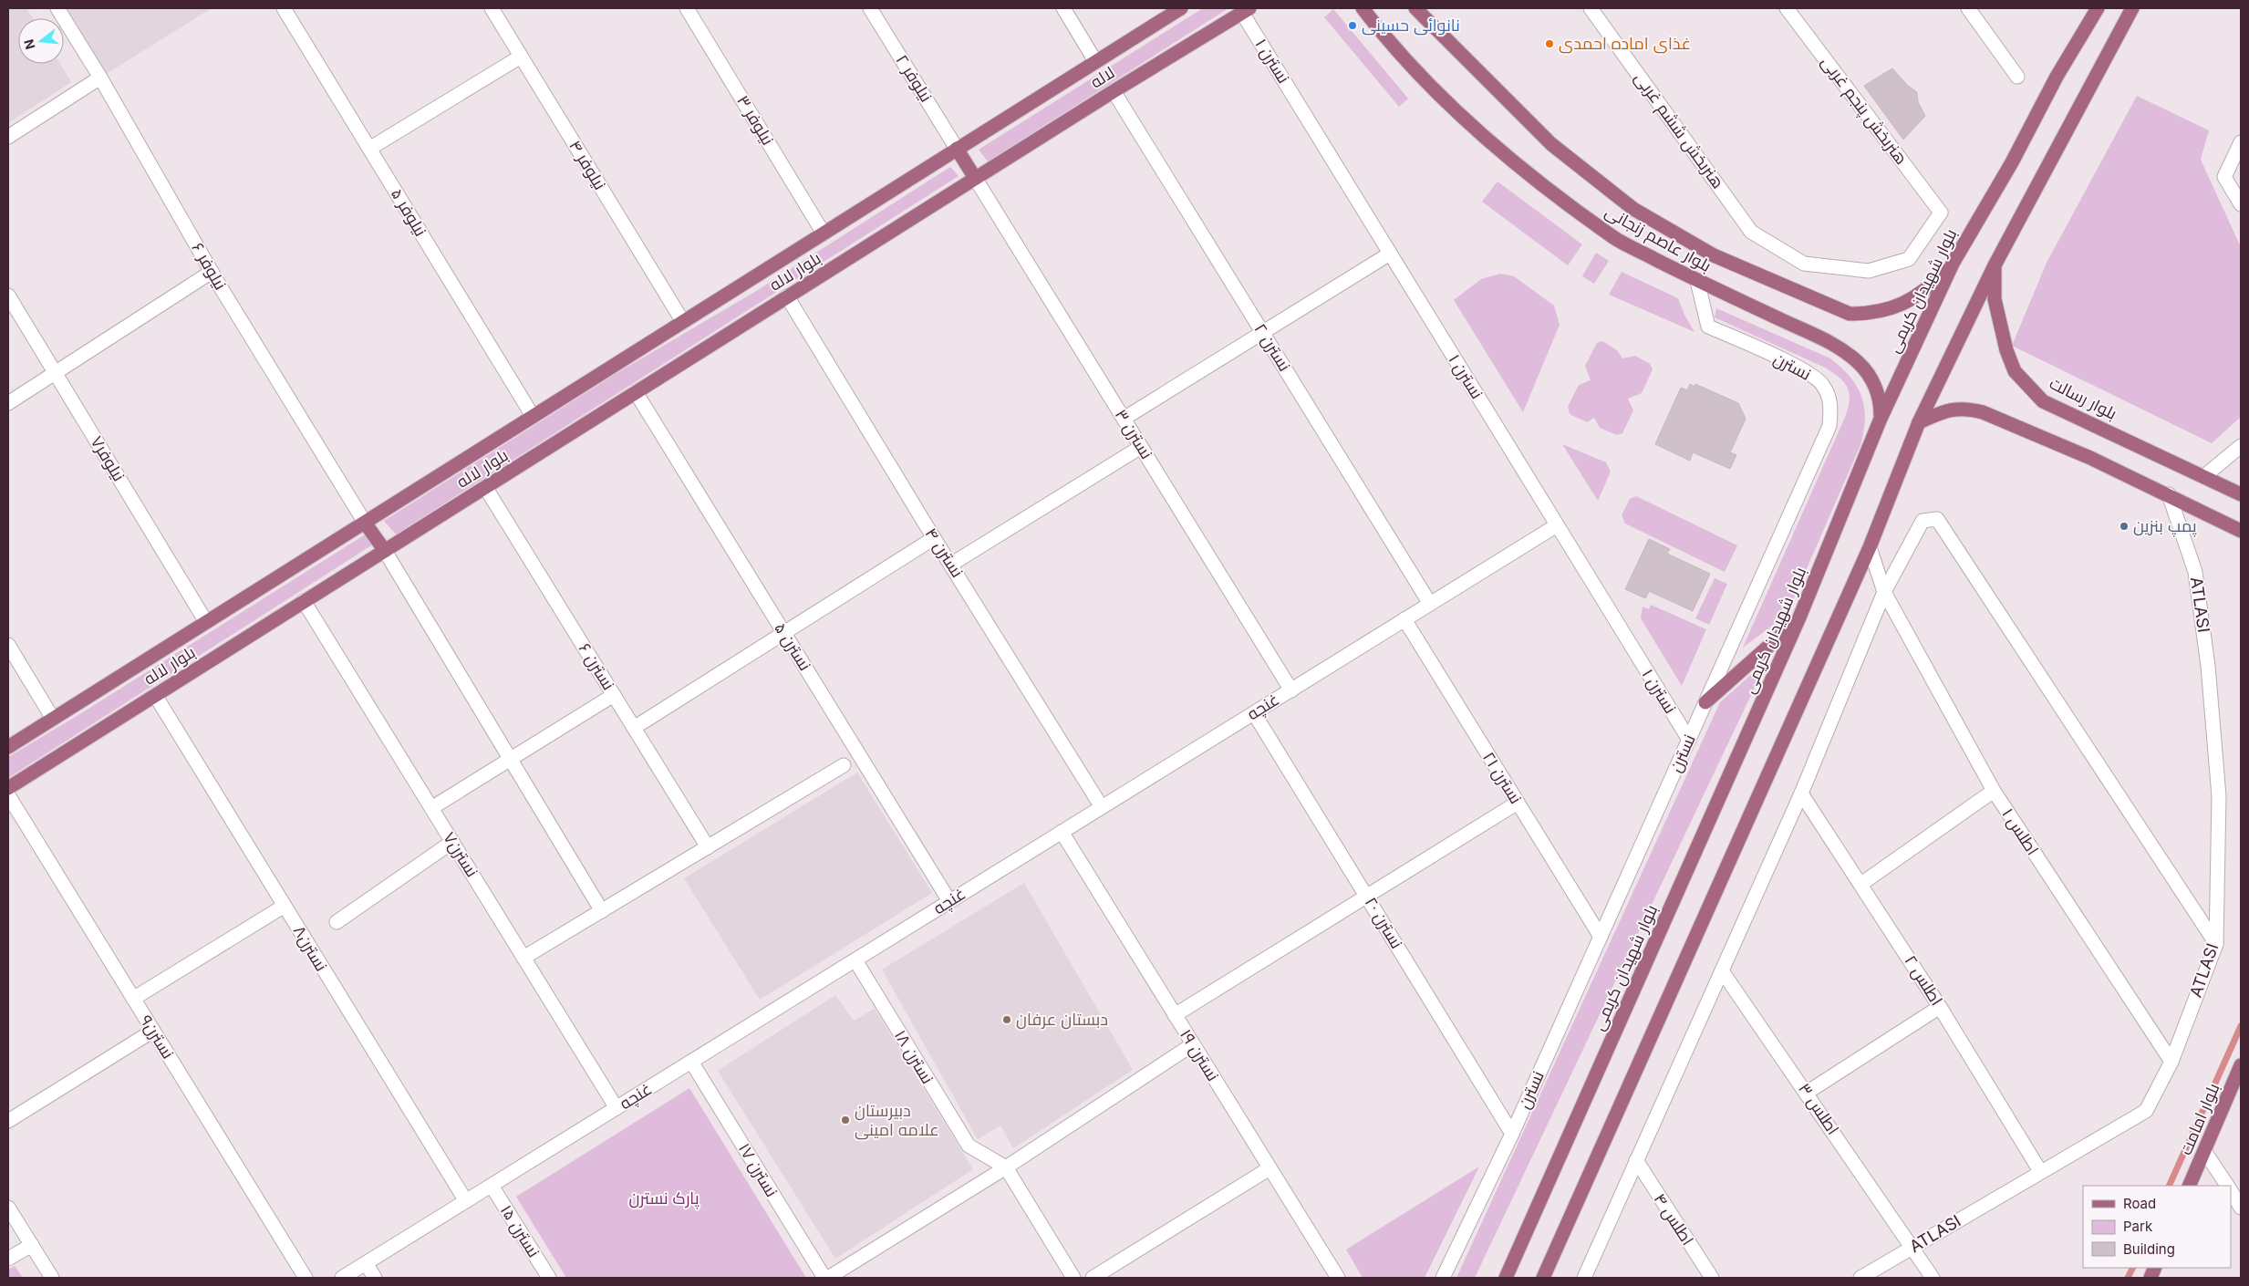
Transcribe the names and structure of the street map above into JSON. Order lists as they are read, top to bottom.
{
  "streets": {
    "main road": [
      "لاله",
      "بلوار عاصم زنجانی",
      "بلوار لاله",
      "بلوار شهیدان کریمی",
      "بلوار رسالت",
      "بلوار امامت"
    ],
    "street": [
      "نسترن ۱",
      "نیلوفر ۲",
      "هنربخش پنجم غربی",
      "نیلوفر ۳",
      "هنربخش ششم غربی",
      "نیلوفر ۴",
      "نیلوفر ۵",
      "نیلوفر ۶",
      "نسترن ۲",
      "نسترن",
      "نسترن ۳",
      "نیلوفر۷",
      "نسترن ۴",
      "ATLASI",
      "نسترن ۵",
      "نسترن ۶",
      "غنچه",
      "نسترن ۲۱",
      "اطلس ۱",
      "نسترن۷",
      "نسترن ۲۰",
      "نسترن۸",
      "اطلس ۲",
      "نسترن۹",
      "نسترن ۱۹",
      "نسترن ۱۸",
      "اطلس ۳",
      "نسترن ۱۷",
      "اطلس ۴",
      "نسترن ۱۵"
    ]
  },
  "crossings": [
    ["نسترن ۱", "لاله"],
    ["نسترن ۱", "نسترن"],
    ["نسترن ۱", "غنچه"],
    ["لاله", "نیلوفر ۲"],
    ["لاله", "بلوار لاله"],
    ["لاله", "نسترن ۲"],
    ["لاله", "نسترن ۳"],
    ["نیلوفر ۲", "بلوار لاله"],
    ["هنربخش پنجم غربی", "هنربخش ششم غربی"],
    ["نیلوفر ۳", "بلوار لاله"],
    ["نیلوفر ۴", "بلوار لاله"],
    ["نیلوفر ۵", "بلوار لاله"],
    ["بلوار عاصم زنجانی", "بلوار شهیدان کریمی"],
    ["بلوار عاصم زنجانی", "نسترن"],
    ["نیلوفر ۶", "بلوار لاله"],
    ["بلوار لاله", "نسترن ۳"],
    ["بلوار لاله", "نیلوفر۷"],
    ["بلوار لاله", "نسترن ۴"],
    ["بلوار لاله", "نسترن ۵"],
    ["بلوار لاله", "نسترن ۶"],
    ["بلوار لاله", "نسترن۷"],
    ["بلوار لاله", "نسترن۸"],
    ["نسترن ۲", "غنچه"],
    ["نسترن", "نسترن ۲۱"],
    ["نسترن", "نسترن ۲۰"],
    ["نسترن ۳", "غنچه"],
    ["نسترن ۴", "غنچه"],
    ["ATLASI", "اطلس ۱"],
    ["ATLASI", "اطلس ۲"],
    ["ATLASI", "اطلس ۳"],
    ["نسترن ۵", "غنچه"],
    ["غنچه", "نسترن ۲۱"],
    ["غنچه", "نسترن۷"],
    ["غنچه", "نسترن ۲۰"],
    ["غنچه", "نسترن۸"],
    ["غنچه", "نسترن ۱۹"],
    ["غنچه", "نسترن ۱۸"],
    ["غنچه", "نسترن ۱۷"],
    ["غنچه", "نسترن ۱۵"]
  ],
  "parks": ["پارک نسترن"],
  "places": [
    "نانوائی حسینی",
    "غذای اماده احمدی",
    "پمپ بنزین",
    "دبستان عرفان",
    "دبیرستان علامه امینی"
  ],
  "legend": ["Road", "Park", "Building"],
  "north": "left"
}
